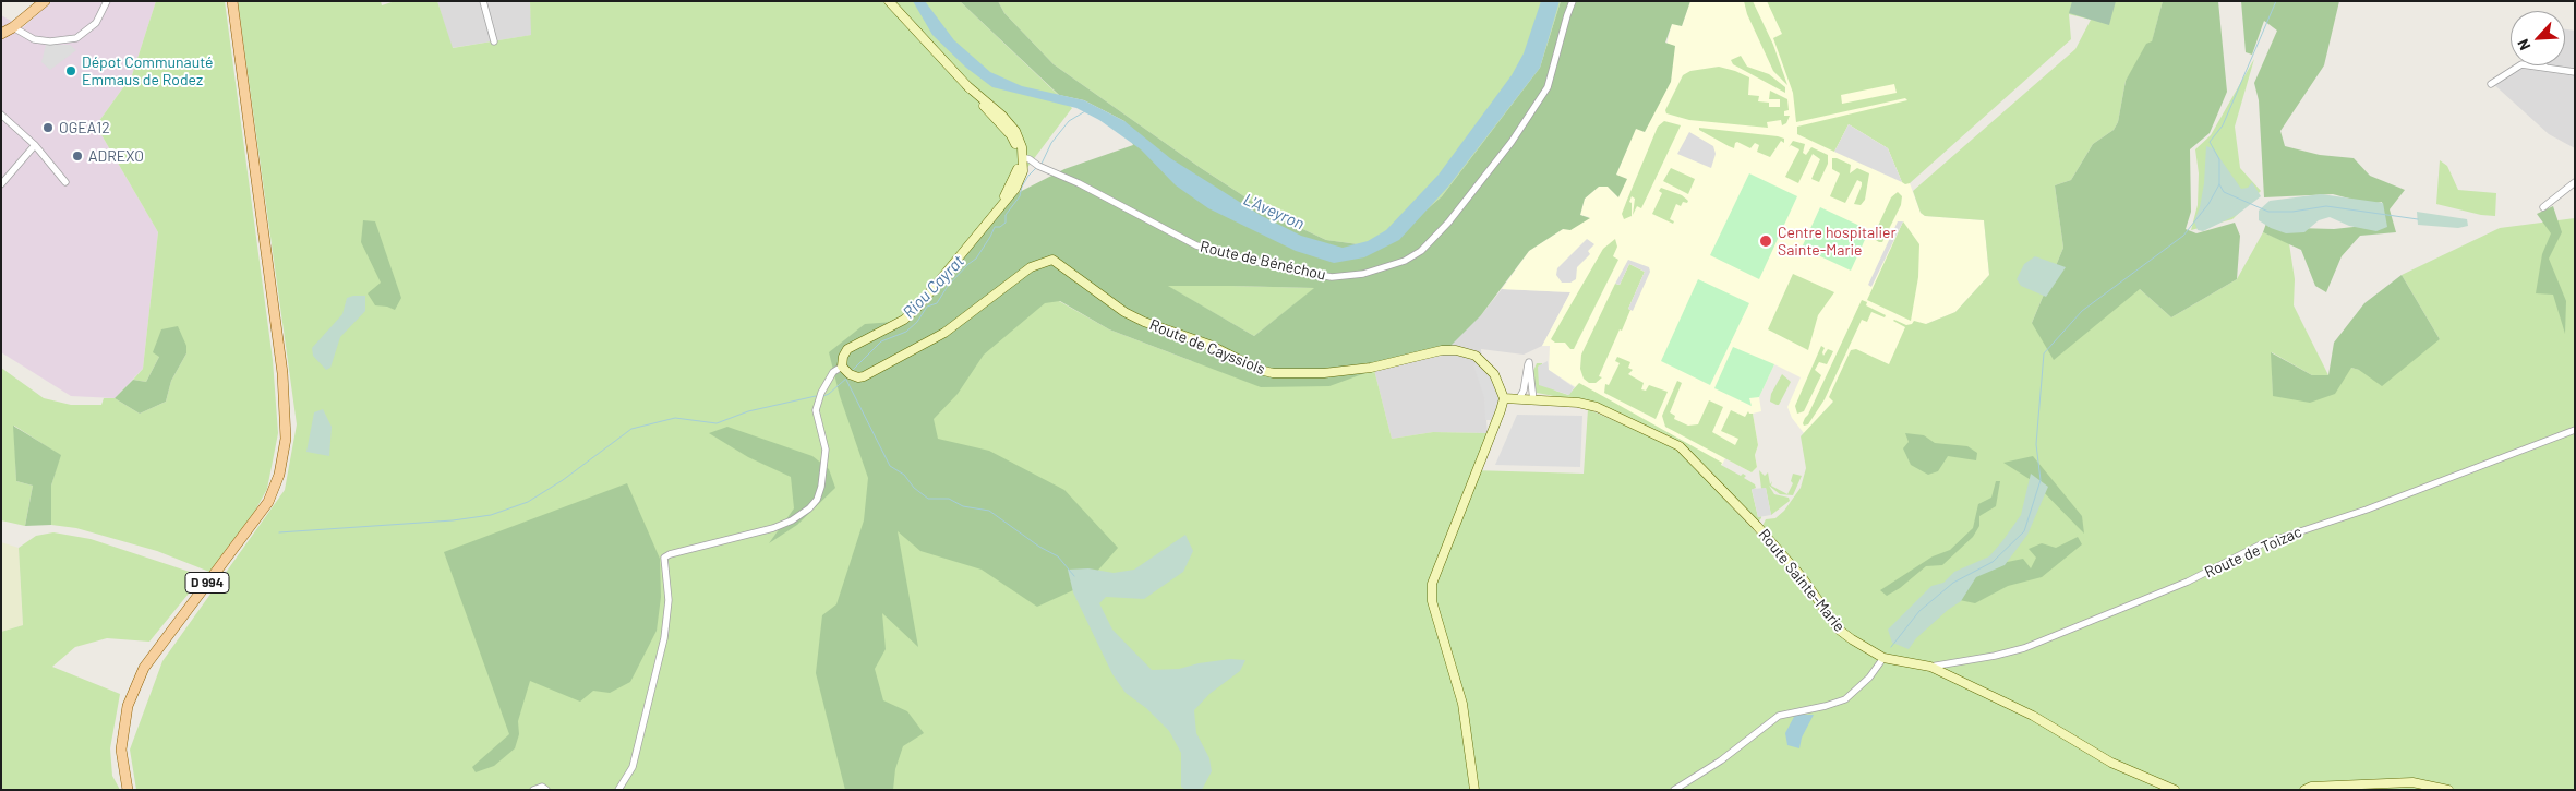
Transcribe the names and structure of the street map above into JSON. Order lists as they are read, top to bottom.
{
  "streets": {
    "main road": ["D 994"],
    "street": [
      "Route de Bénéchou",
      "Route de Cayssiols",
      "Route de Toizac",
      "Route Sainte-Marie"
    ]
  },
  "crossings": [
    ["Route de Cayssiols", "Route Sainte-Marie"],
    ["Route de Toizac", "Route Sainte-Marie"]
  ],
  "water": ["L'Aveyron", "Riou Cayrat"],
  "places": [
    "Dépot Communauté Emmaus de Rodez",
    "OGEA12",
    "ADREXO",
    "Centre hospitalier Sainte-Marie"
  ],
  "north": "bottom left"
}
